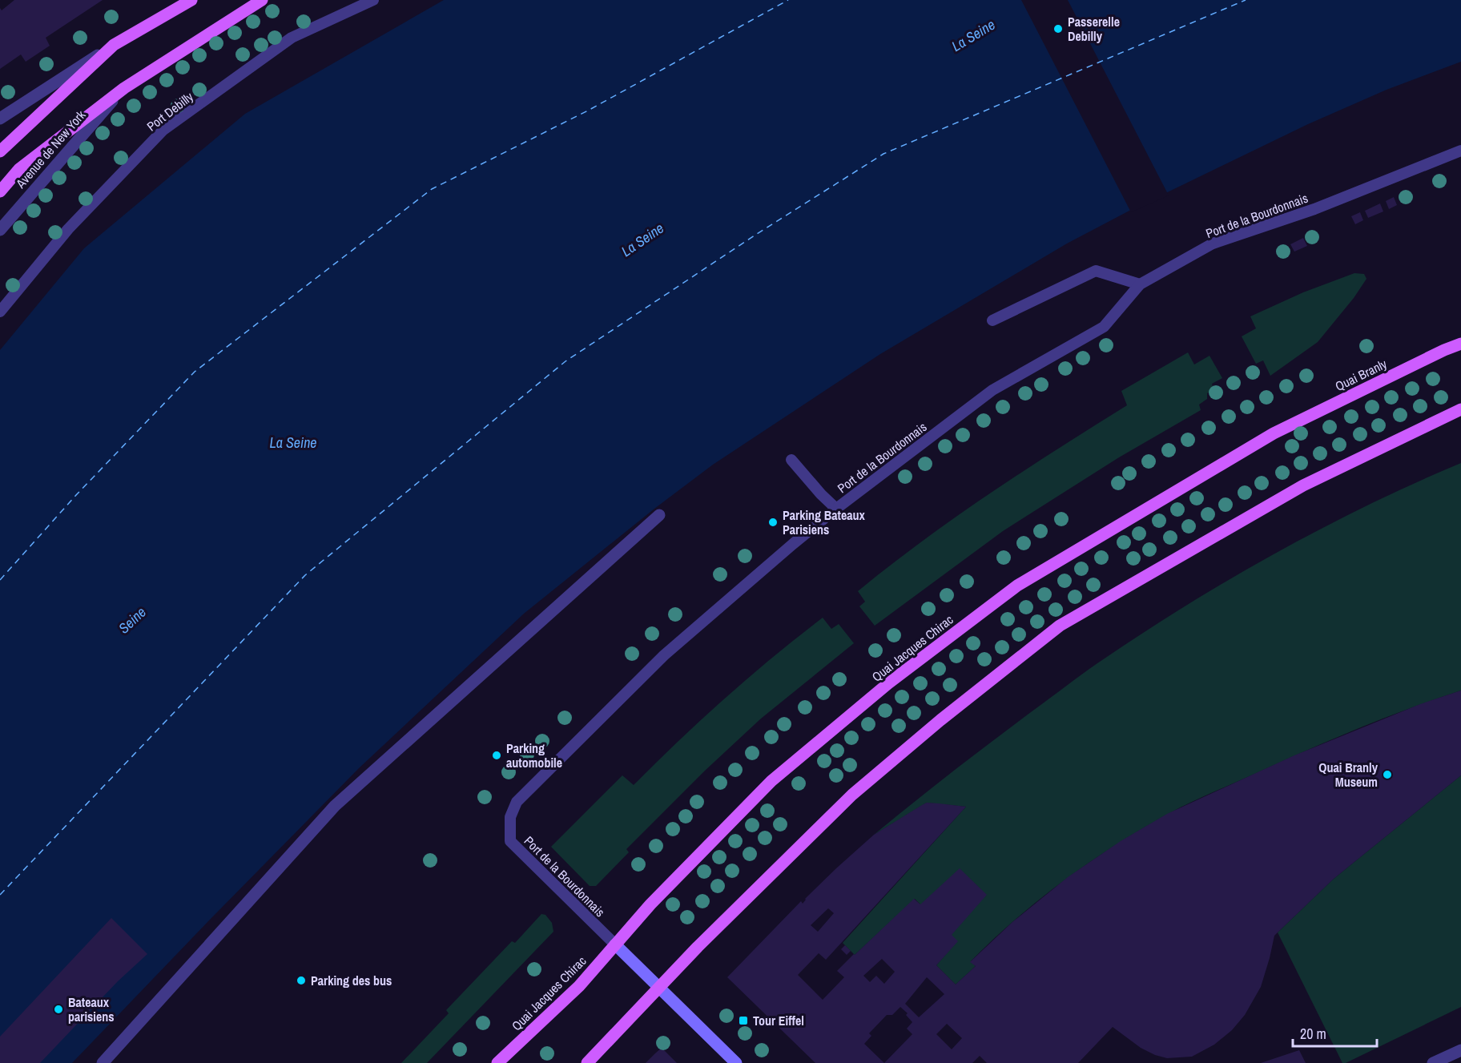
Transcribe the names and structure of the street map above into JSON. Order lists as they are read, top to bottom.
{
  "streets": {
    "main road": ["Avenue de New York", "Quai Branly", "Quai Jacques Chirac"],
    "lane": ["Port Debilly", "Port de la Bourdonnais"]
  },
  "crossings": [
    ["Port de la Bourdonnais", "Quai Jacques Chirac"],
    ["Quai Branly", "Quai Jacques Chirac"]
  ],
  "water": ["La Seine", "Seine"],
  "places": {
    "other": [
      "Passerelle Debilly",
      "Parking Bateaux Parisiens",
      "Parking automobile",
      "Quai Branly Museum",
      "Parking des bus",
      "Bateaux parisiens"
    ],
    "transit": ["Tour Eiffel"]
  },
  "scale_bar": "20 m"
}
